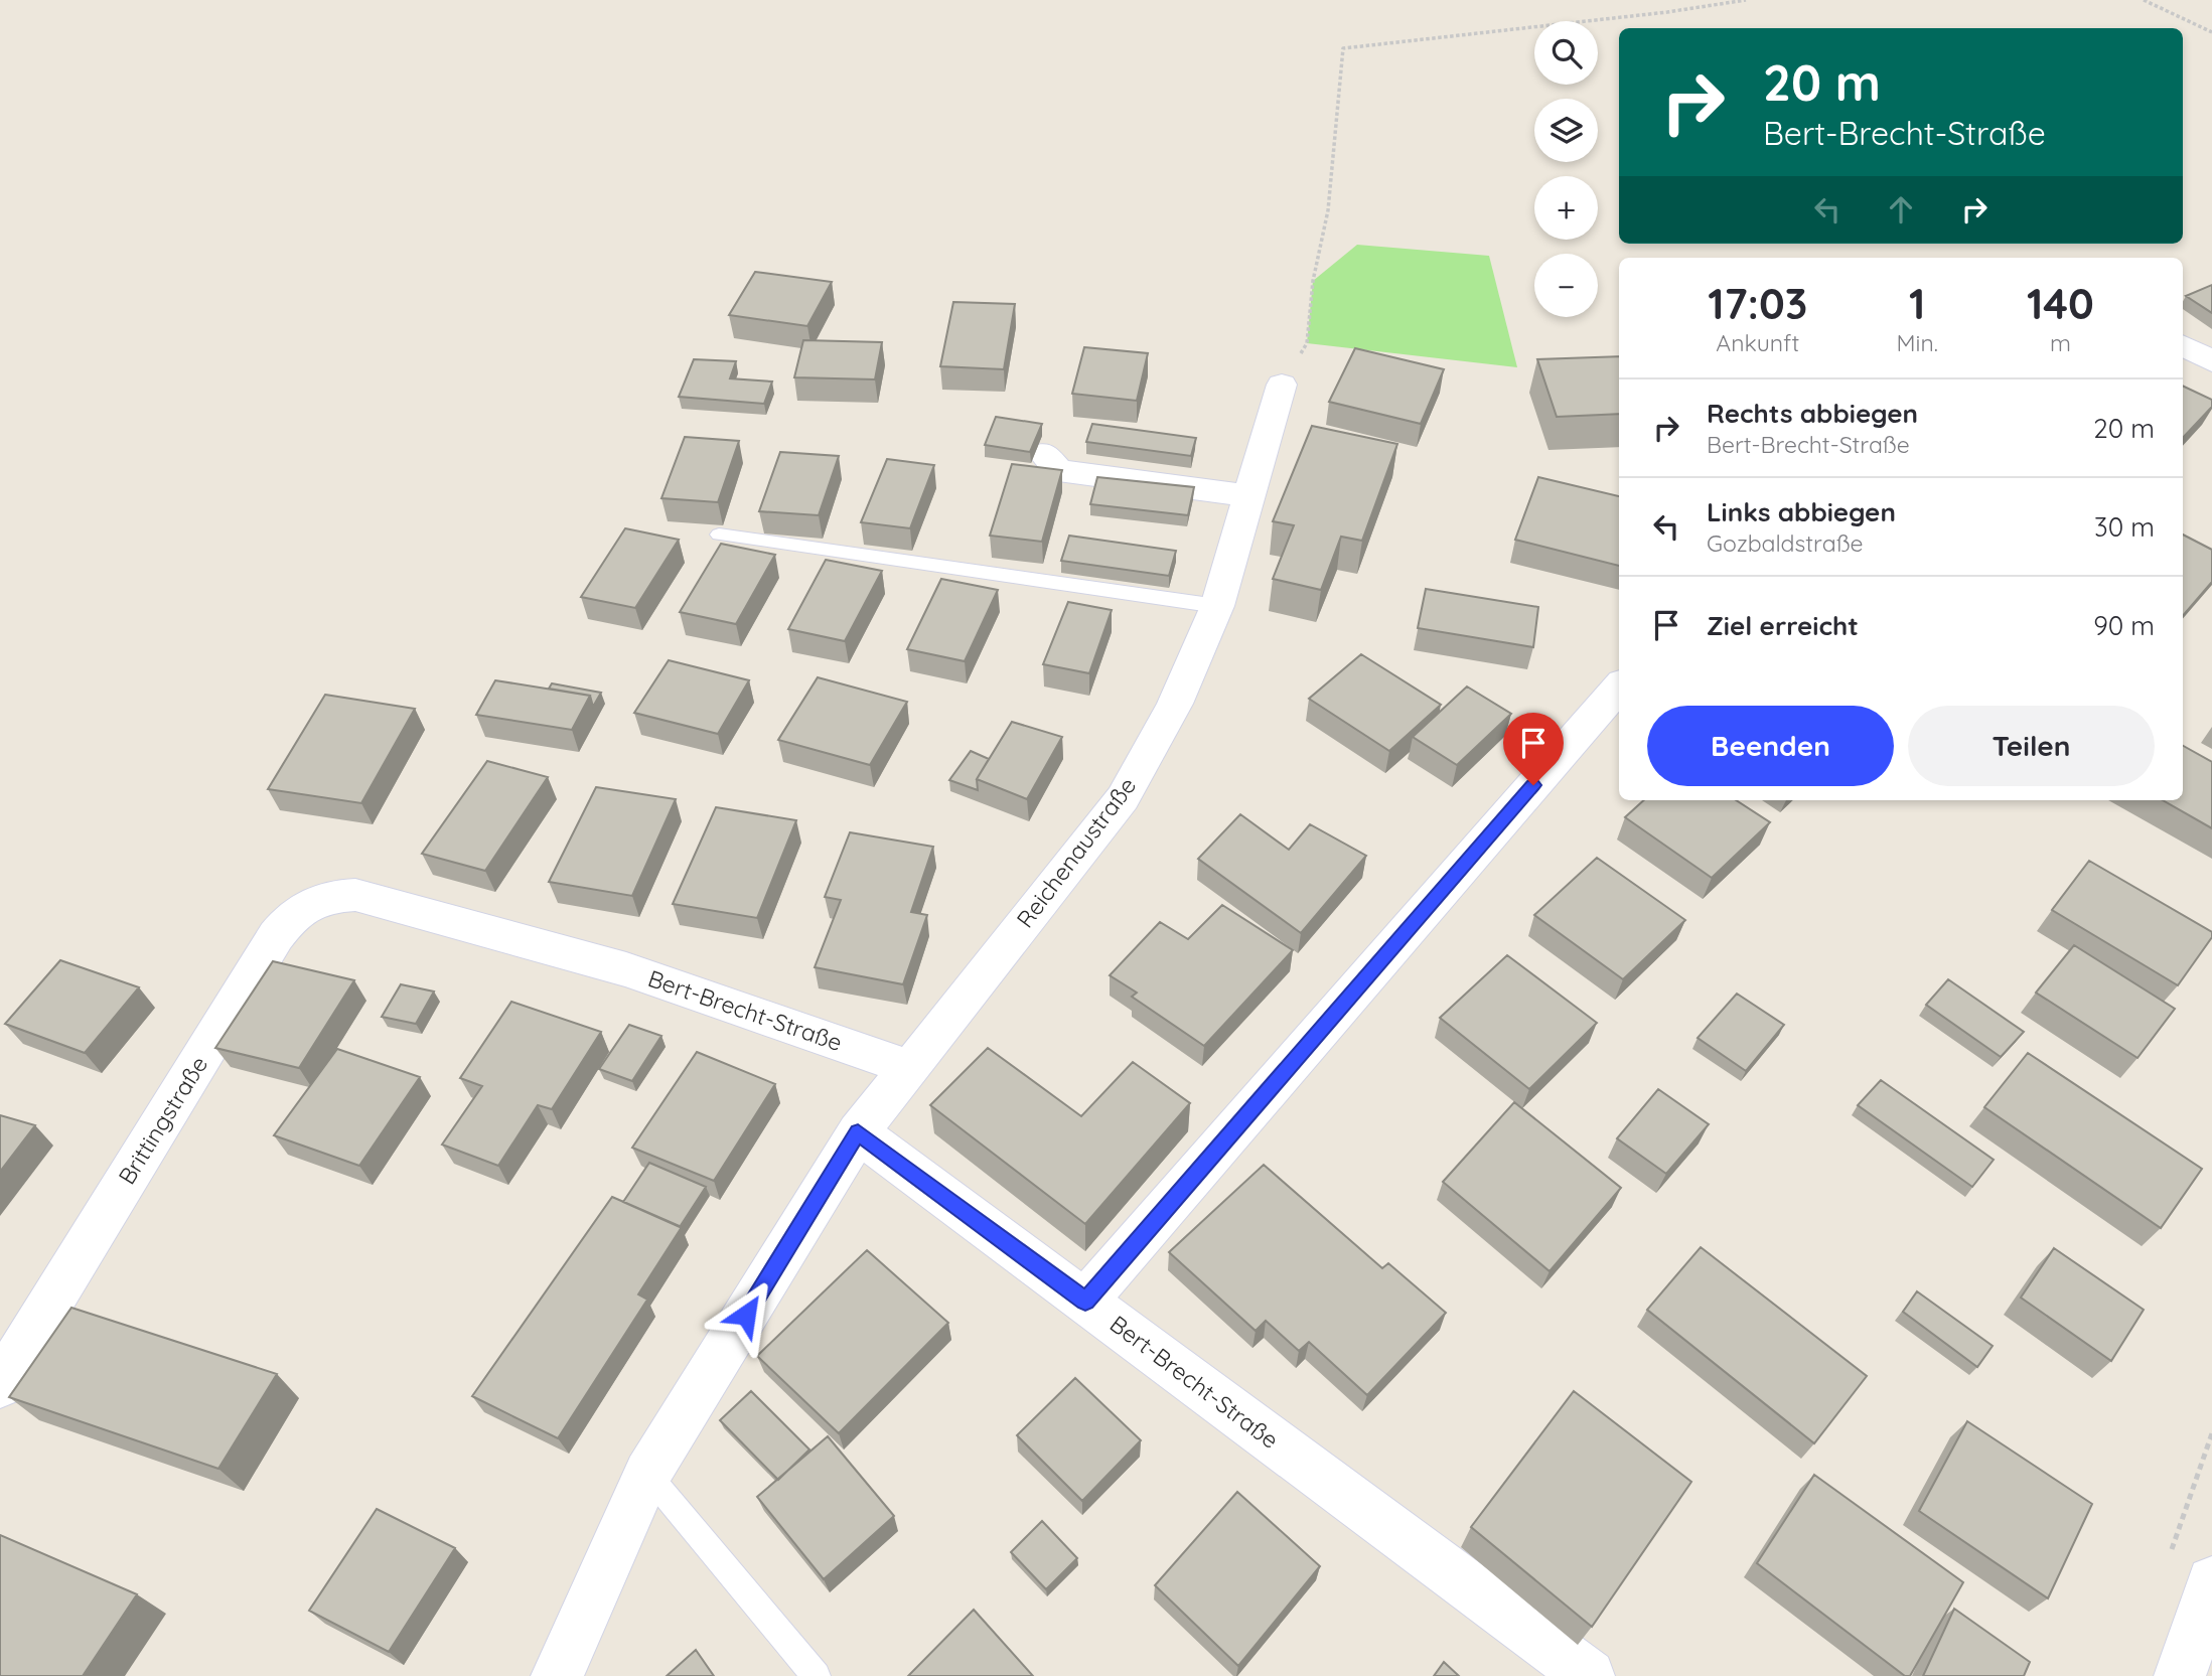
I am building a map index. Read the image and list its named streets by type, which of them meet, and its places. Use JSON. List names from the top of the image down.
{
  "streets": {
    "street": ["Reichenaustraße", "Bert-Brecht-Straße", "Brittingstraße"]
  },
  "crossings": [
    ["Reichenaustraße", "Bert-Brecht-Straße"],
    ["Bert-Brecht-Straße", "Brittingstraße"]
  ],
  "page": {
    "map_buttons": ["+", "−"],
    "turn": ["20 m", "Bert-Brecht-Straße"],
    "eta": [
      "17:03",
      "Ankunft",
      "1",
      "Min.",
      "140",
      "m"
    ],
    "list": [
      {
        "name": "Rechts abbiegen",
        "note": "Bert-Brecht-Straße",
        "value": "20 m"
      },
      {
        "name": "Links abbiegen",
        "note": "Gozbaldstraße",
        "value": "30 m"
      },
      {
        "name": "Ziel erreicht",
        "value": "90 m"
      }
    ],
    "buttons": ["Beenden", "Teilen"]
  }
}
